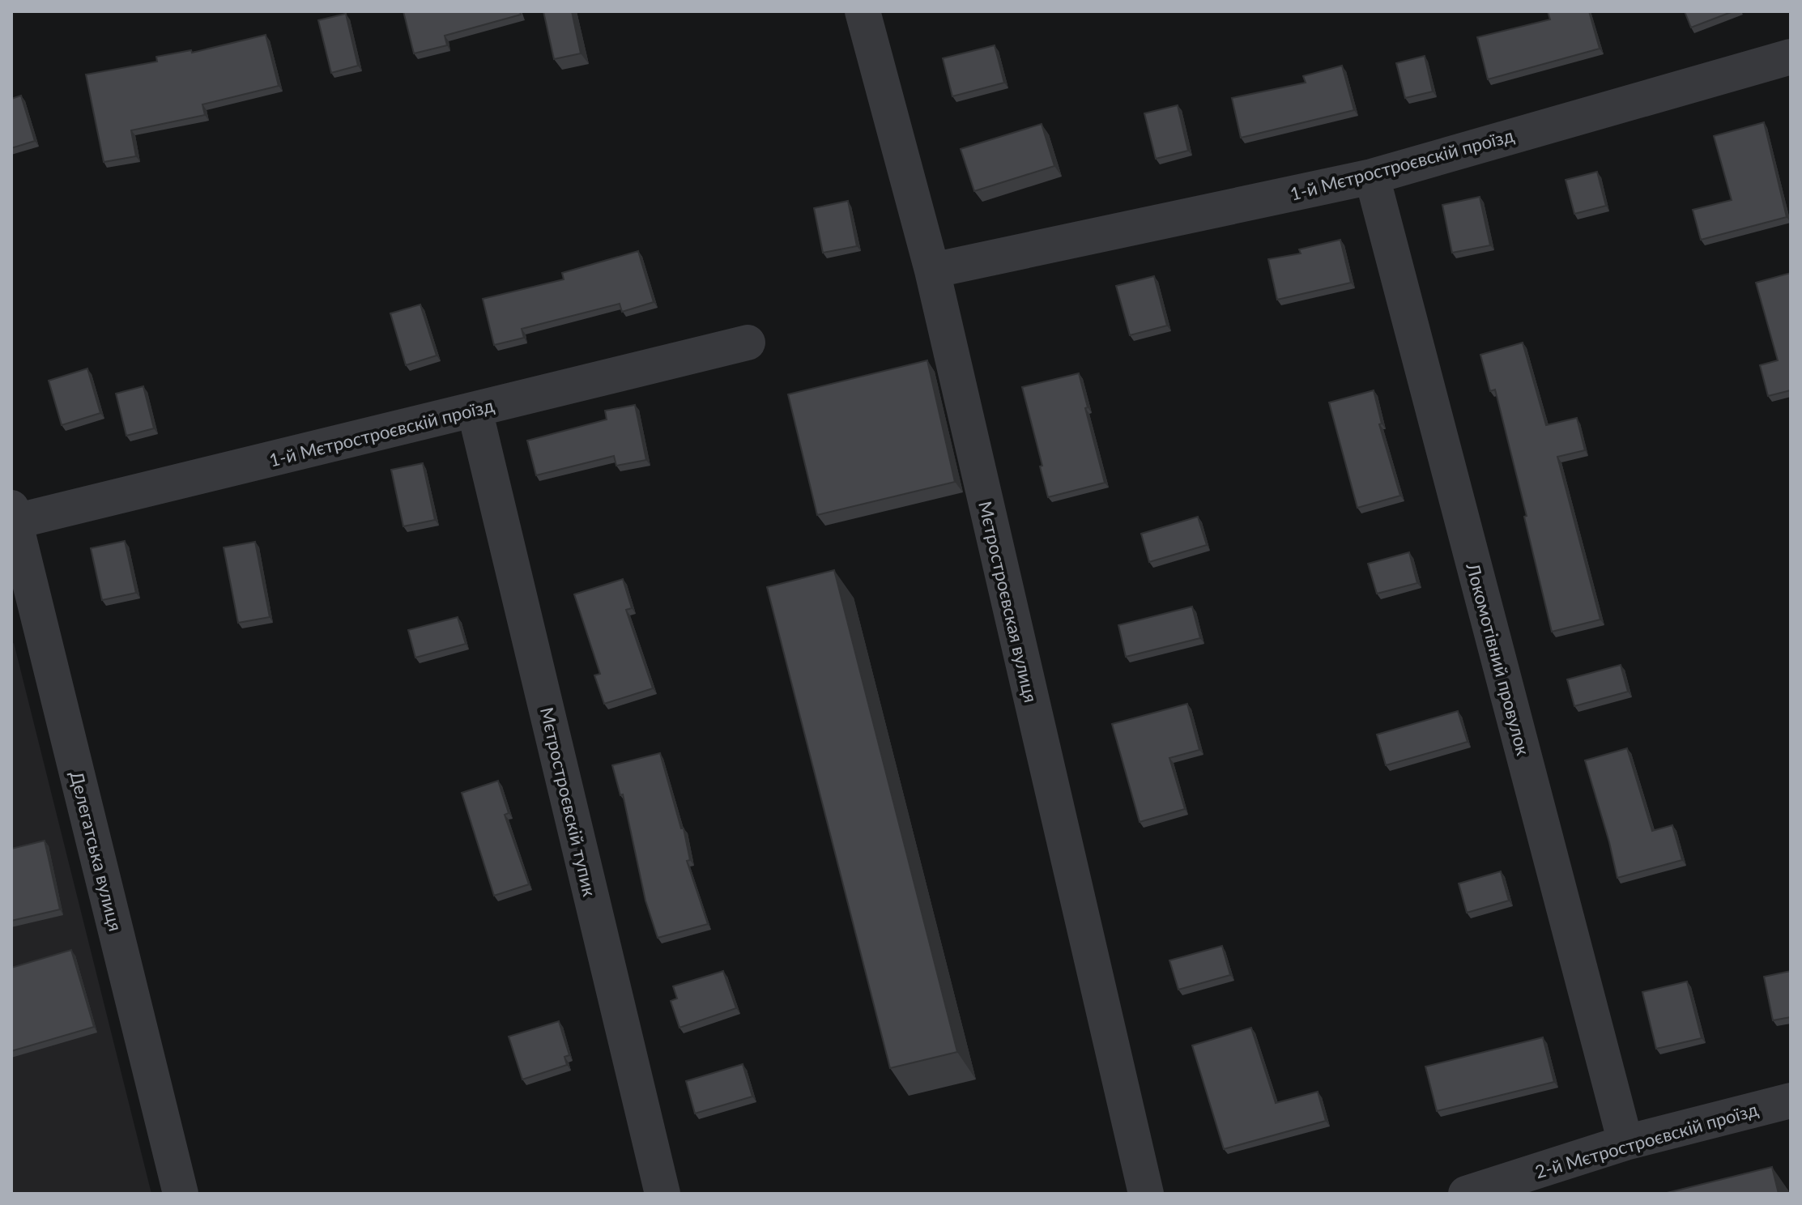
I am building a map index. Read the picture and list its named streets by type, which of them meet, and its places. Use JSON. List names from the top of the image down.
{
  "streets": {
    "street": [
      "1-й Мєтростроєвскій проїзд",
      "Мєтростроєвская вулиця",
      "Локомотівний провулок",
      "Мєтростроєвскій тупик",
      "Делегатська вулиця",
      "2-й Мєтростроєвскій проїзд"
    ]
  },
  "crossings": [
    ["1-й Мєтростроєвскій проїзд", "Мєтростроєвская вулиця"],
    ["1-й Мєтростроєвскій проїзд", "Локомотівний провулок"],
    ["1-й Мєтростроєвскій проїзд", "Мєтростроєвскій тупик"],
    ["1-й Мєтростроєвскій проїзд", "Делегатська вулиця"],
    ["Локомотівний провулок", "2-й Мєтростроєвскій проїзд"]
  ]
}
